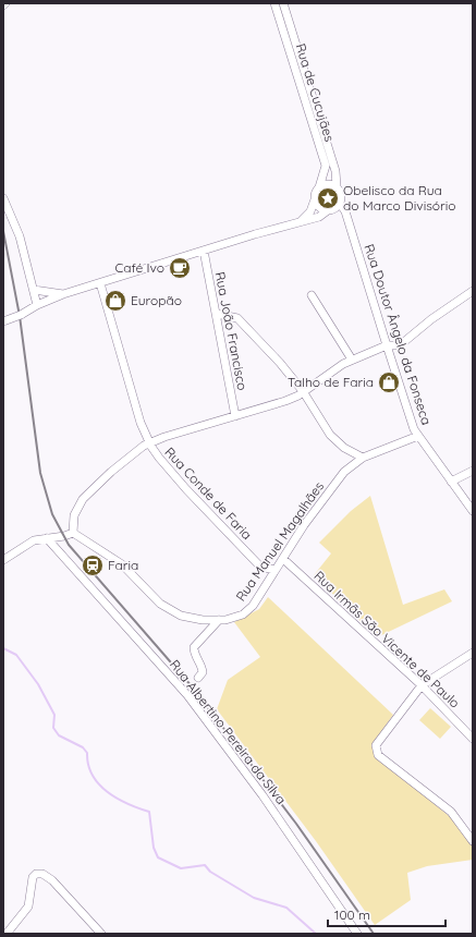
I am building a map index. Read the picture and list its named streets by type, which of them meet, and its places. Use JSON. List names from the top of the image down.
{
  "streets": {
    "street": [
      "Rua de Cucujães",
      "Rua João Francisco",
      "Rua Doutor Ângelo da Fonseca",
      "Rua Conde de Faria",
      "Rua Manuel Magalhães",
      "Rua Irmãs São Vicente de Paulo",
      "Rua Albertino Pereira da Silva"
    ]
  },
  "crossings": [
    ["Rua de Cucujães", "Rua Doutor Ângelo da Fonseca"],
    ["Rua Doutor Ângelo da Fonseca", "Rua Manuel Magalhães"],
    ["Rua Conde de Faria", "Rua Manuel Magalhães"],
    ["Rua Manuel Magalhães", "Rua Irmãs São Vicente de Paulo"]
  ],
  "places": {
    "place": ["Obelisco da Rua do Marco Divisório"],
    "cafe": ["Café Ivo"],
    "shop": ["Europão", "Talho de Faria"],
    "station": ["Faria"]
  },
  "scale_bar": "100 m"
}
